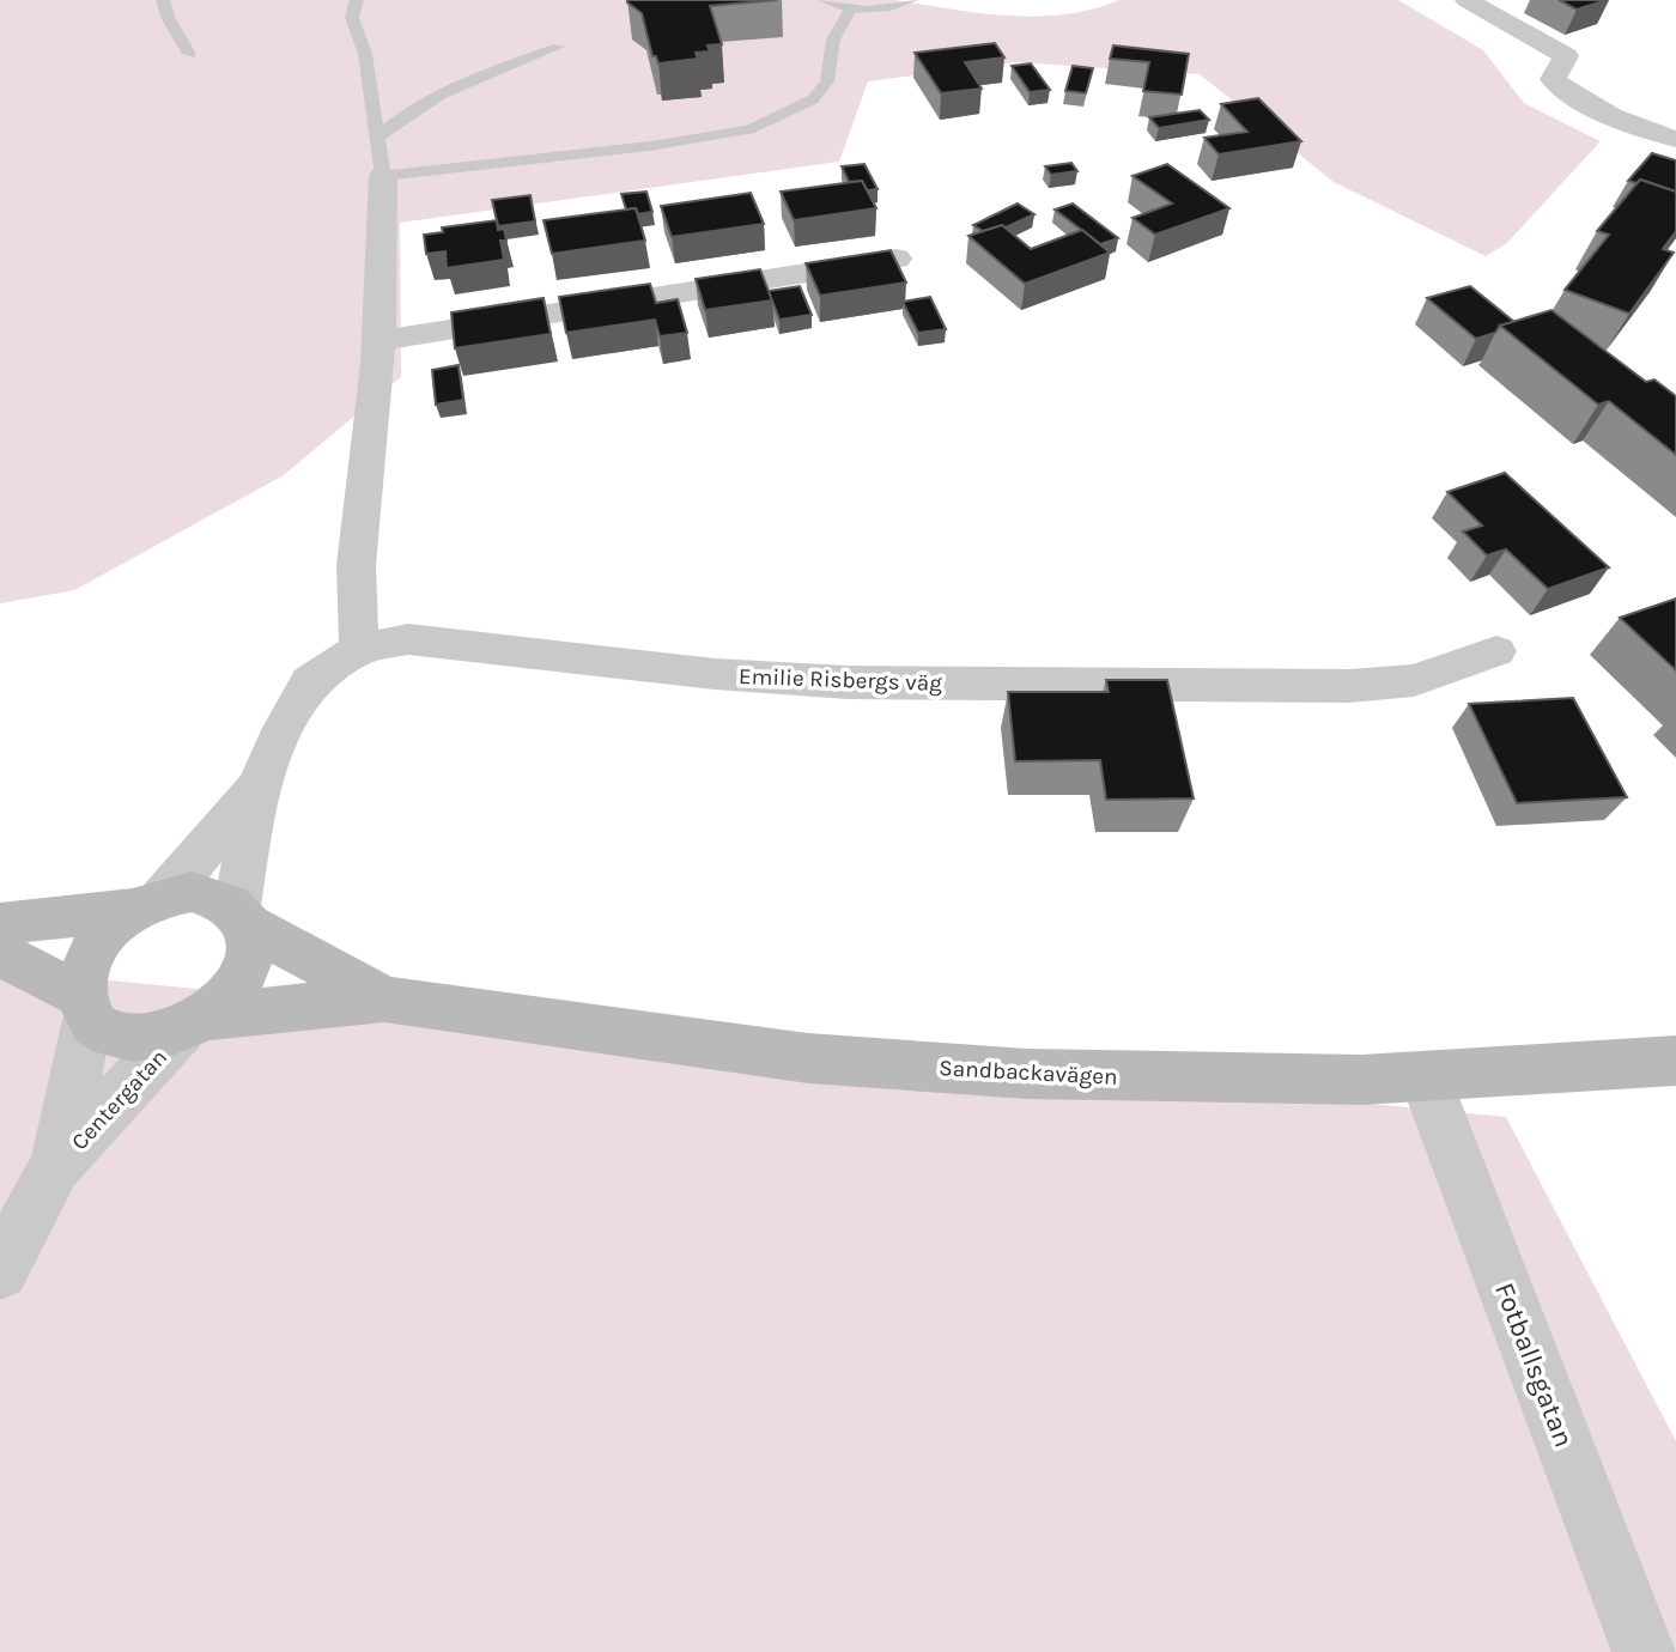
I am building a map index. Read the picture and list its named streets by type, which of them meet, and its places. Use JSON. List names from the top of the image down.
{
  "streets": {
    "street": [
      "Emilie Risbergs väg",
      "Sandbackavägen",
      "Centergatan",
      "Fotballsgatan"
    ]
  },
  "crossings": [
    ["Emilie Risbergs väg", "Sandbackavägen"],
    ["Emilie Risbergs väg", "Centergatan"],
    ["Sandbackavägen", "Centergatan"],
    ["Sandbackavägen", "Fotballsgatan"]
  ]
}
